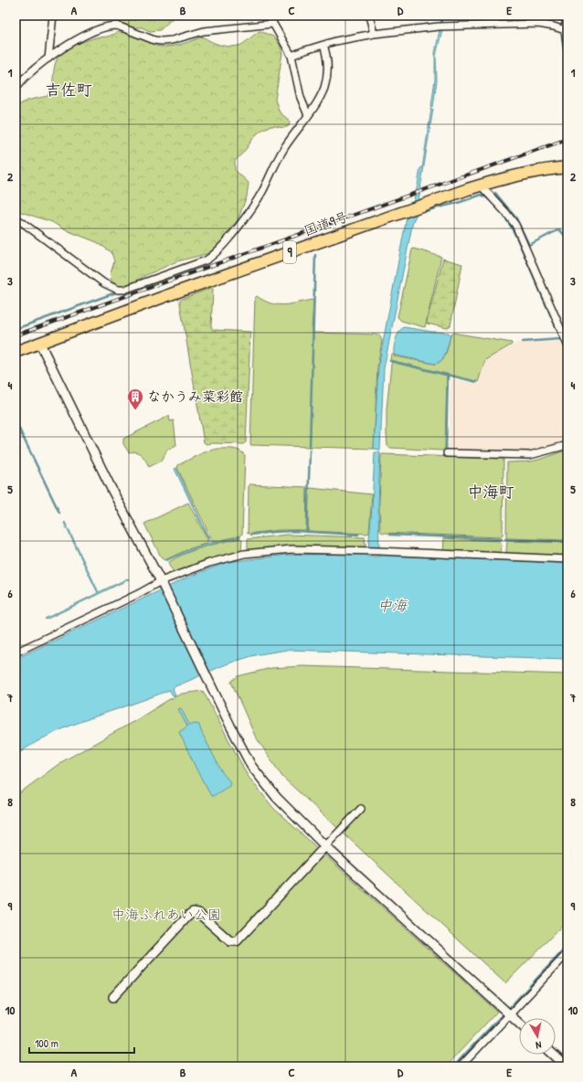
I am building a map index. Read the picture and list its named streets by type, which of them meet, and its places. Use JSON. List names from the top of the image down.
{
  "streets": {
    "highway": ["国道9号", "9"]
  },
  "districts": ["吉佐町", "中海町"],
  "water": ["中海"],
  "parks": ["中海ふれあい公園"],
  "places": {
    "building": ["なかうみ菜彩館"]
  },
  "scale_bar": "100 m",
  "north": "bottom",
  "grid": {
    "columns": [
      "A",
      "B",
      "C",
      "D",
      "E"
    ],
    "rows": [
      "1",
      "2",
      "3",
      "4",
      "5",
      "6",
      "7",
      "8",
      "9",
      "10"
    ]
  }
}
